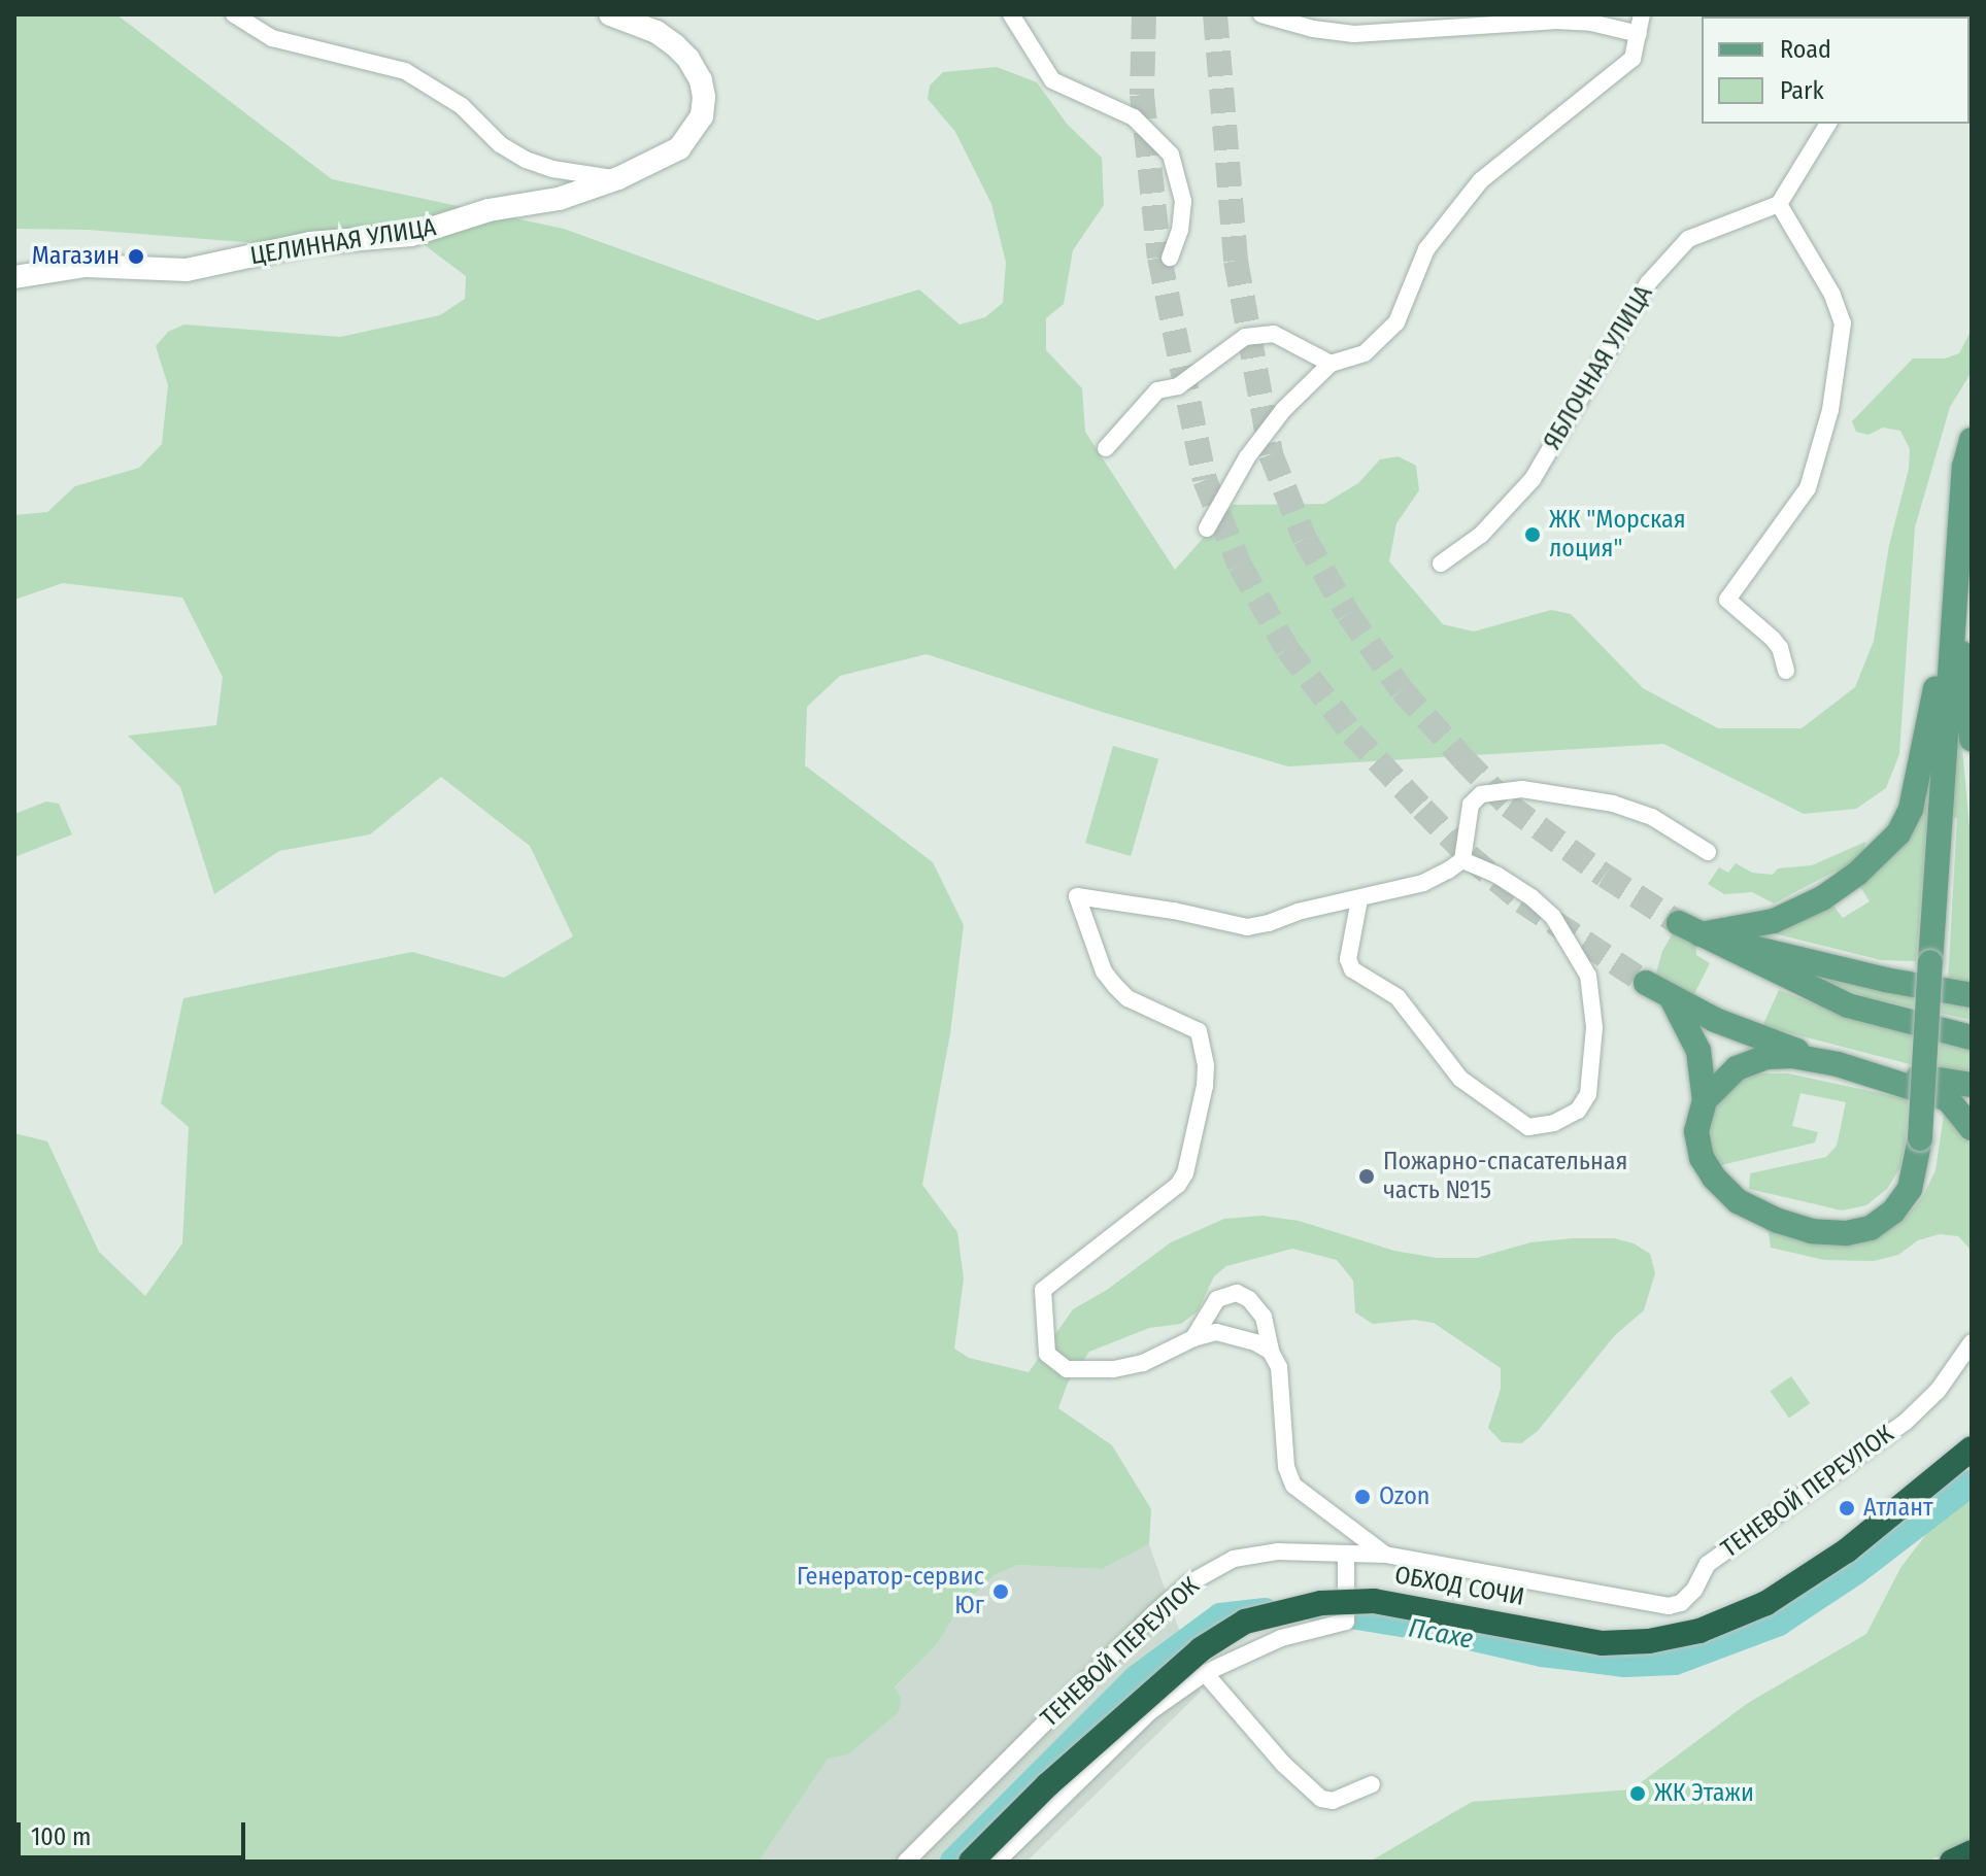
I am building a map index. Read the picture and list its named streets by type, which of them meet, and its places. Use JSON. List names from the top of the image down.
{
  "streets": {
    "highway": ["ОБХОД СОЧИ"],
    "street": ["ЦЕЛИННАЯ УЛИЦА", "ЯБЛОЧНАЯ УЛИЦА", "ТЕНЕВОЙ ПЕРЕУЛОК"]
  },
  "water": ["Псахе"],
  "places": [
    "Магазин",
    "ЖК \"Морская лоция\"",
    "Пожарно-спасательная часть №15",
    "Ozon",
    "Атлант",
    "Генератор-сервис Юг",
    "ЖК Этажи"
  ],
  "legend": ["Road", "Park"],
  "scale_bar": "100 m"
}
